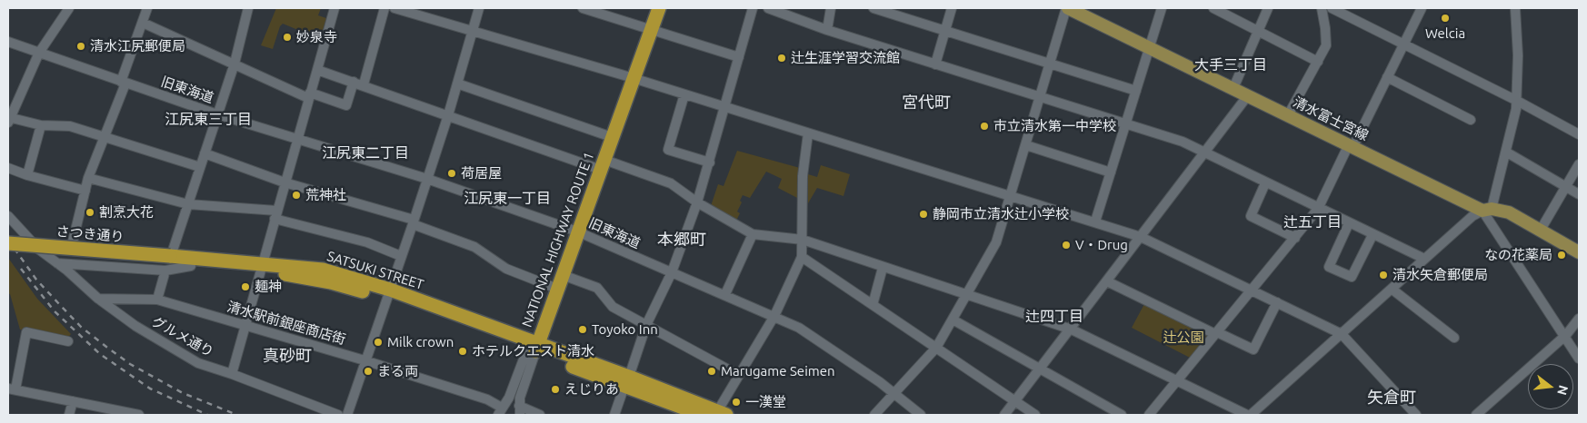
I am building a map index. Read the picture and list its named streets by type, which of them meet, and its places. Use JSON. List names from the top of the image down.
{
  "streets": {
    "highway": ["さつき通り", "NATIONAL HIGHWAY ROUTE 1", "SATSUKI STREET"],
    "main road": ["清水富士宮線"],
    "street": ["旧東海道", "清水駅前銀座商店街", "グルメ通り"]
  },
  "crossings": [
    ["旧東海道", "NATIONAL HIGHWAY ROUTE 1"],
    ["さつき通り", "SATSUKI STREET"],
    ["NATIONAL HIGHWAY ROUTE 1", "SATSUKI STREET"],
    ["清水駅前銀座商店街", "グルメ通り"]
  ],
  "districts": [
    "大手三丁目",
    "宮代町",
    "江尻東三丁目",
    "江尻東二丁目",
    "江尻東一丁目",
    "辻五丁目",
    "本郷町",
    "辻四丁目",
    "真砂町",
    "矢倉町"
  ],
  "parks": ["辻公園"],
  "places": [
    "Welcia",
    "妙泉寺",
    "清水江尻郵便局",
    "辻生涯学習交流館",
    "市立清水第一中学校",
    "荷居屋",
    "荒神社",
    "割烹大花",
    "静岡市立清水辻小学校",
    "V・Drug",
    "なの花薬局",
    "清水矢倉郵便局",
    "麺神",
    "Toyoko Inn",
    "Milk crown",
    "ホテルクエスト清水",
    "まる両",
    "Marugame Seimen",
    "えじりあ",
    "一漢堂"
  ],
  "north": "right"
}
